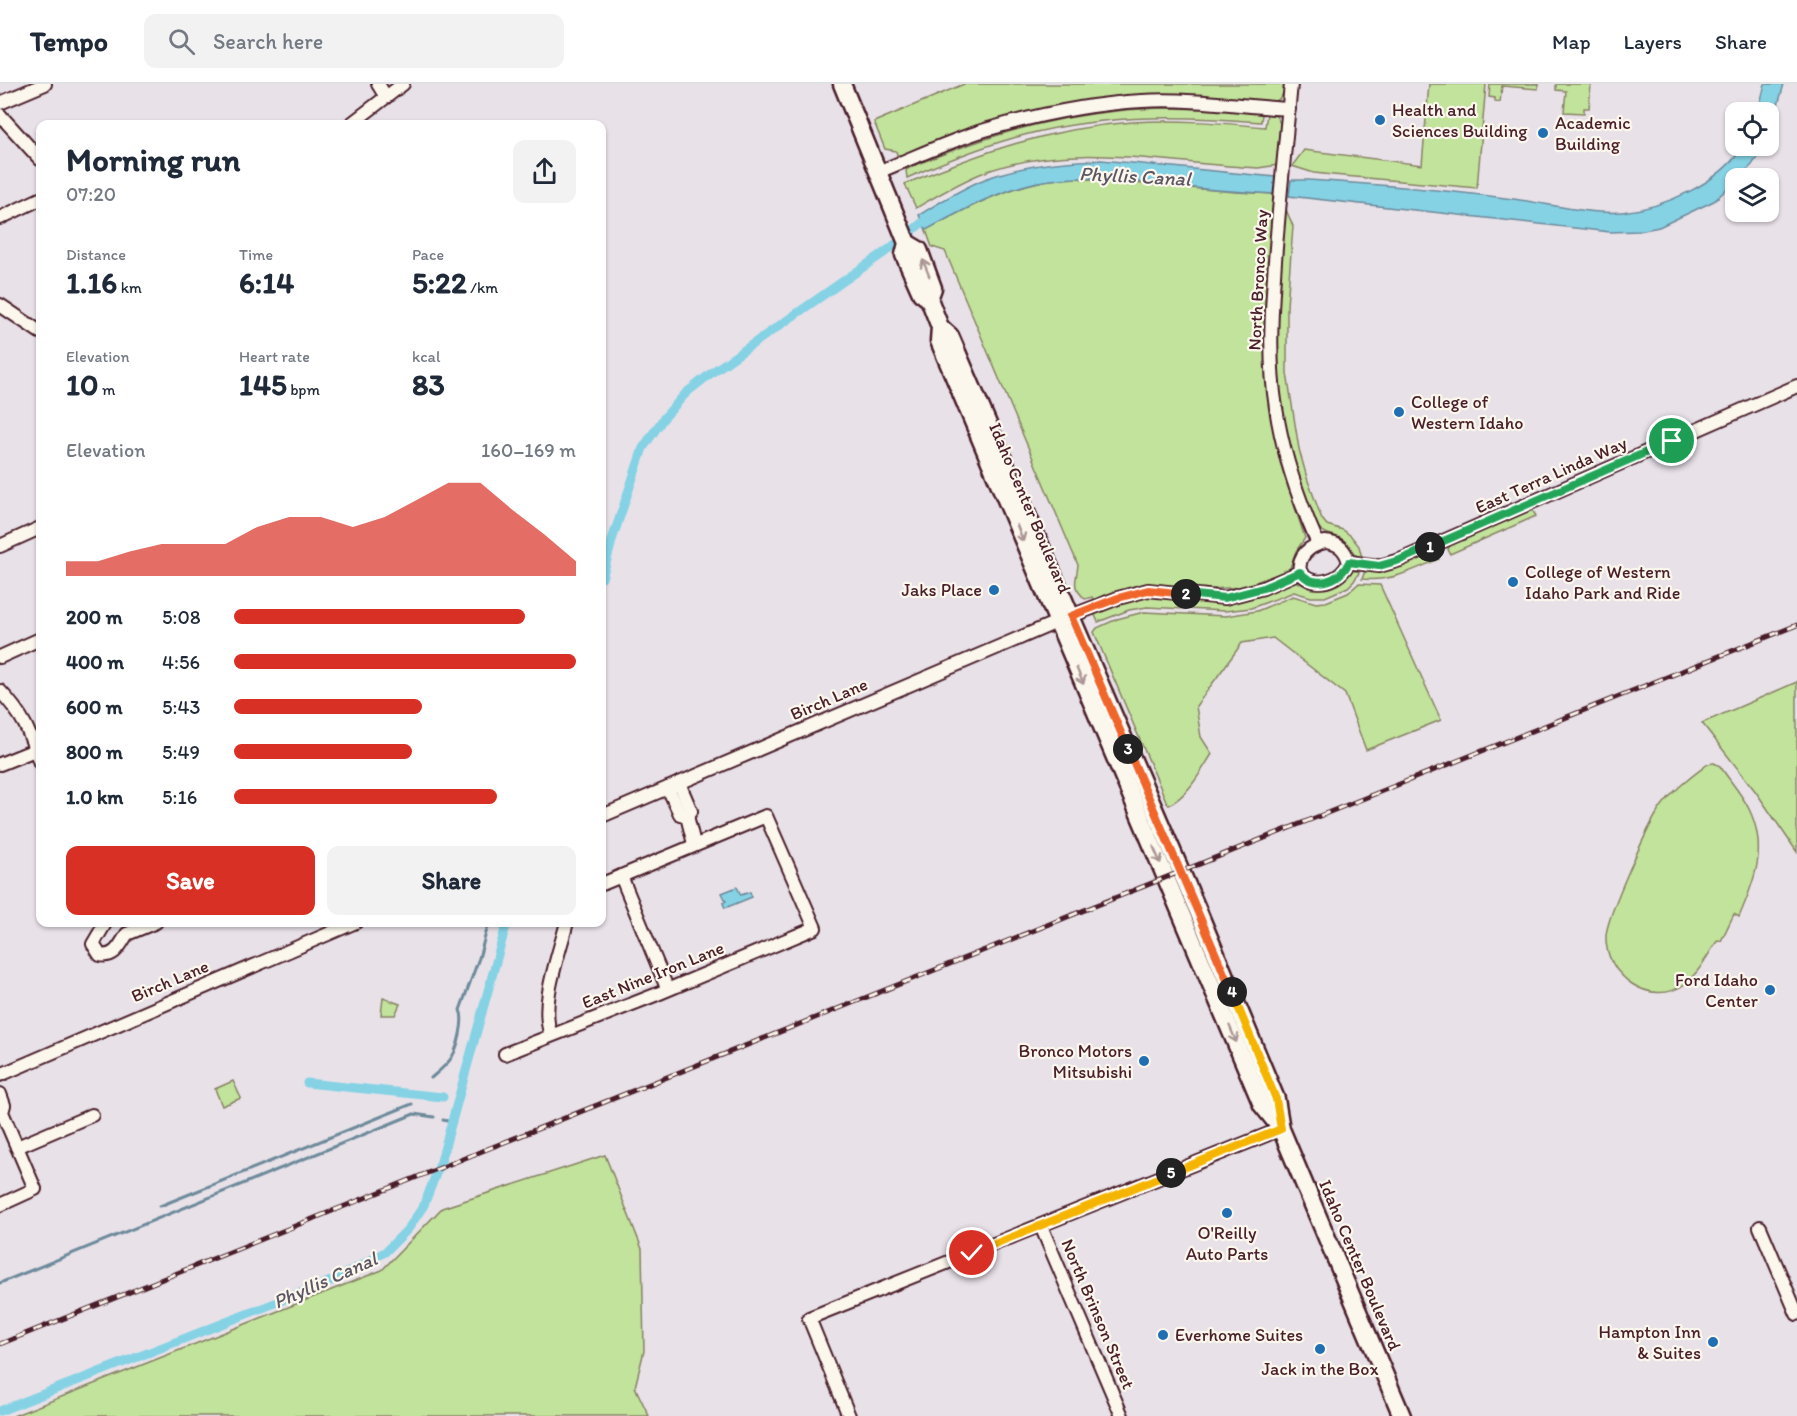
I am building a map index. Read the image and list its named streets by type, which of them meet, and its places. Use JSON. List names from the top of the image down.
{
  "streets": {
    "main road": ["Idaho Center Boulevard"],
    "street": [
      "North Bronco Way",
      "East Terra Linda Way",
      "Birch Lane",
      "East Nine Iron Lane",
      "North Brinson Street"
    ]
  },
  "crossings": [
    ["North Bronco Way", "East Terra Linda Way"],
    ["Idaho Center Boulevard", "Birch Lane"]
  ],
  "water": ["Phyllis Canal"],
  "places": [
    "Health and Sciences Building",
    "Academic Building",
    "College of Western Idaho",
    "College of Western Idaho Park and Ride",
    "Jaks Place",
    "Ford Idaho Center",
    "Bronco Motors Mitsubishi",
    "O'Reilly Auto Parts",
    "Everhome Suites",
    "Hampton Inn & Suites",
    "Jack in the Box"
  ],
  "page": {
    "header": "Tempo",
    "search": "Search here",
    "nav": ["Map", "Layers", "Share"],
    "heading": ["Morning run", "07:20"],
    "stats": [
      ["Distance", "1.16 km"],
      ["Time", "6:14"],
      ["Pace", "5:22 /km"],
      ["Elevation", "10 m"],
      ["Heart rate", "145 bpm"],
      ["kcal", "83"]
    ],
    "chart": ["Elevation", "160–169 m"],
    "pins": [
      "1",
      "2",
      "3",
      "4",
      "5"
    ],
    "list": [
      {
        "name": "200 m",
        "note": "5:08"
      },
      {
        "name": "400 m",
        "note": "4:56"
      },
      {
        "name": "600 m",
        "note": "5:43"
      },
      {
        "name": "800 m",
        "note": "5:49"
      },
      {
        "name": "1.0 km",
        "note": "5:16"
      }
    ],
    "buttons": ["Save", "Share"]
  }
}
